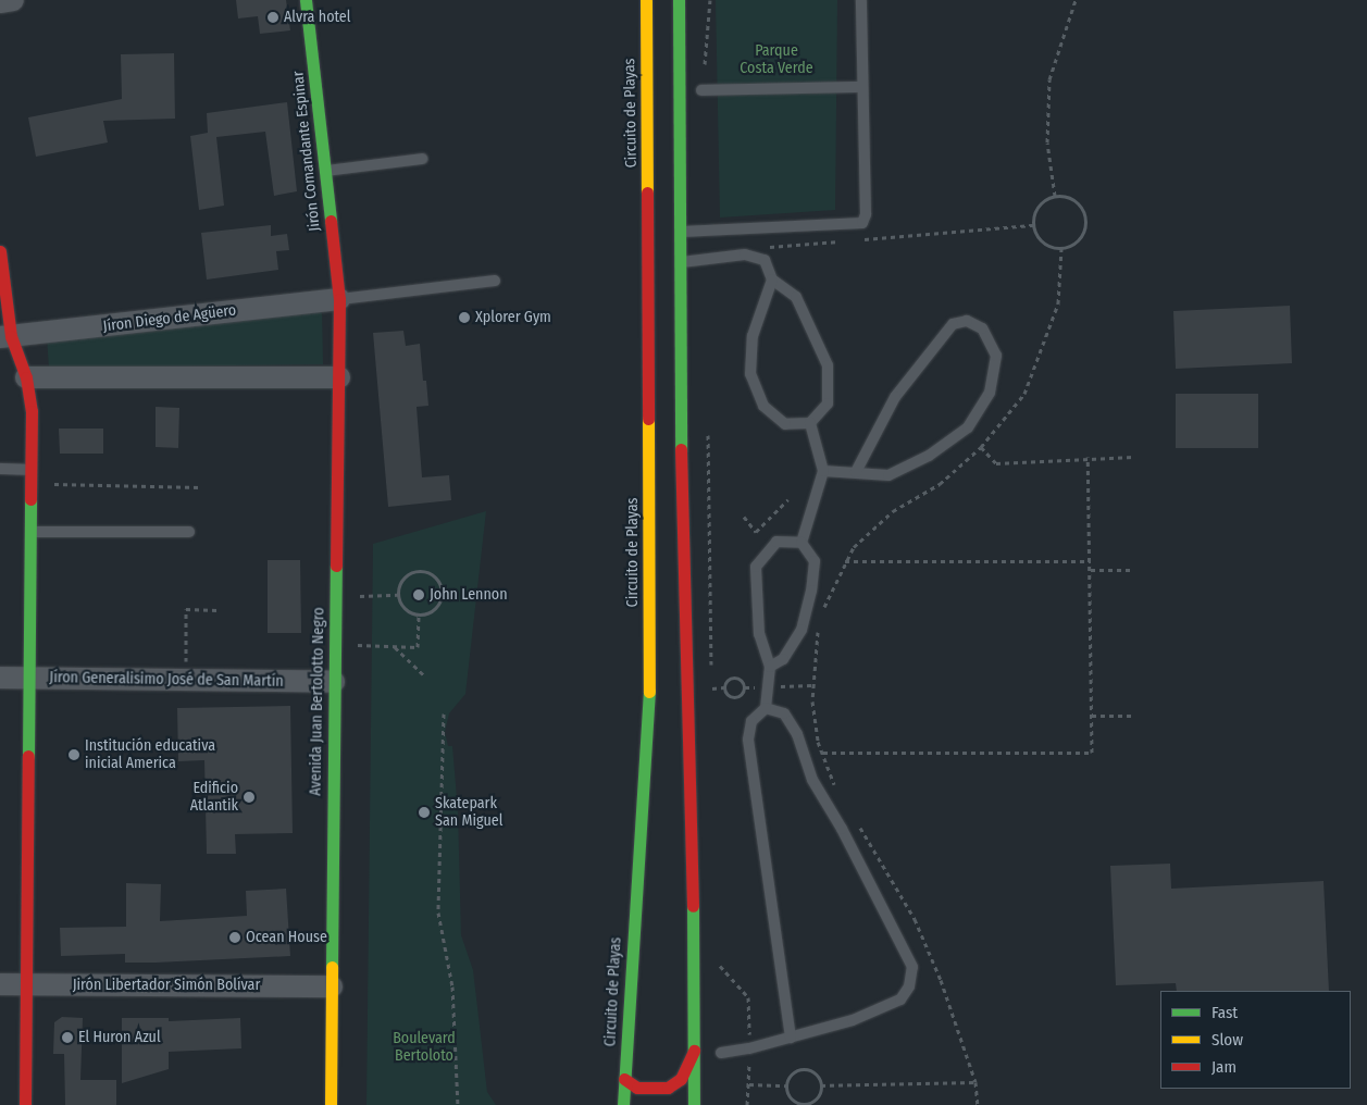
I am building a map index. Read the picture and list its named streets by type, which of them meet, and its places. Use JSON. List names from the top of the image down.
{
  "streets": {
    "main road": ["Circuito de Playas", "Jirón Comandante Espinar", "Avenida Juan Bertolotto Negro"],
    "street": ["Jíron Diego de Agüero", "Jíron Generalisimo José de San Martín", "Jirón Libertador Simón Bolívar"]
  },
  "crossings": [
    ["Jirón Comandante Espinar", "Jíron Diego de Agüero"],
    ["Jirón Comandante Espinar", "Avenida Juan Bertolotto Negro"],
    ["Jíron Diego de Agüero", "Avenida Juan Bertolotto Negro"],
    ["Jíron Generalisimo José de San Martín", "Avenida Juan Bertolotto Negro"],
    ["Avenida Juan Bertolotto Negro", "Jirón Libertador Simón Bolívar"]
  ],
  "parks": ["Parque Costa Verde", "Boulevard Bertoloto"],
  "places": [
    "Alvra hotel",
    "Xplorer Gym",
    "John Lennon",
    "Institución educativa inicial America",
    "Edificio Atlantik",
    "Skatepark San Miguel",
    "Ocean House",
    "El Huron Azul"
  ],
  "legend": ["Fast", "Slow", "Jam"]
}
